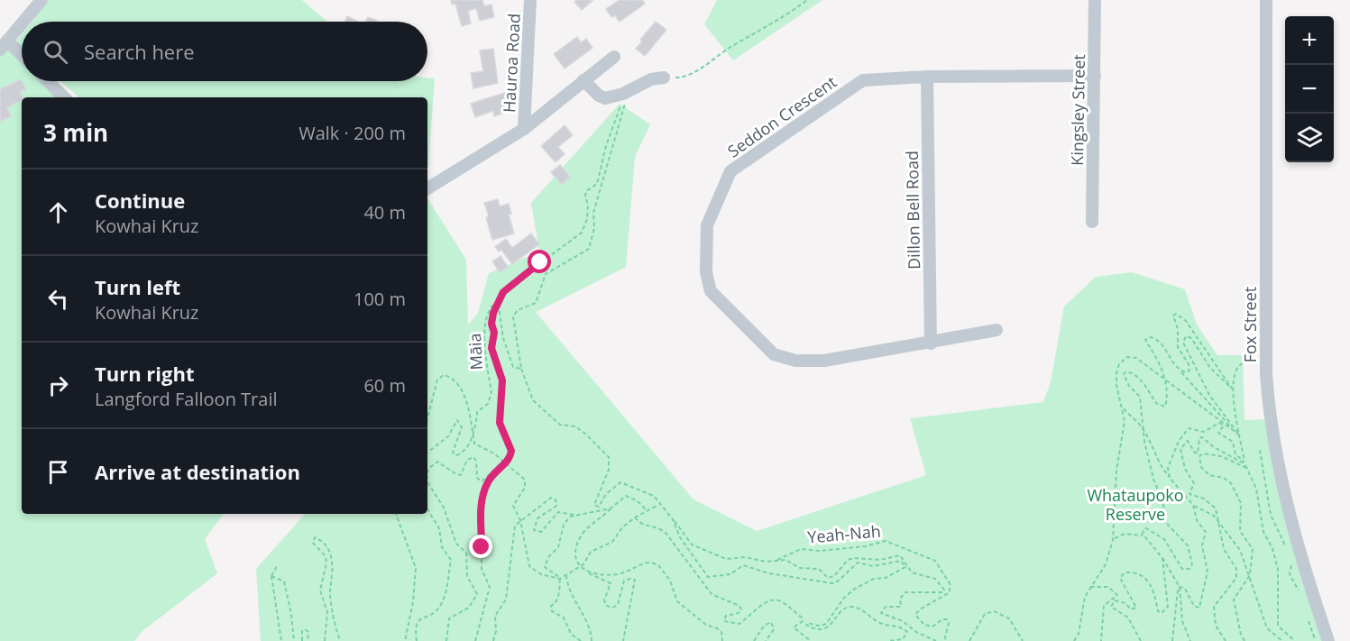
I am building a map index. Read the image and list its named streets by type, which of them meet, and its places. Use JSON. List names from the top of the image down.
{
  "streets": {
    "street": [
      "Hauroa Road",
      "Kingsley Street",
      "Seddon Crescent",
      "Dillon Bell Road",
      "Fox Street"
    ],
    "path": ["Māia", "Yeah-Nah"]
  },
  "crossings": [
    ["Kingsley Street", "Seddon Crescent"],
    ["Seddon Crescent", "Dillon Bell Road"]
  ],
  "parks": ["Whataupoko Reserve"],
  "page": {
    "map_buttons": ["+", "−"],
    "search": "Search here",
    "heading": ["3 min", "Walk · 200 m"],
    "list": [
      ["Continue", "Kowhai Kruz", "40 m"],
      ["Turn left", "Kowhai Kruz", "100 m"],
      ["Turn right", "Langford Falloon Trail", "60 m"],
      "Arrive at destination"
    ]
  }
}
